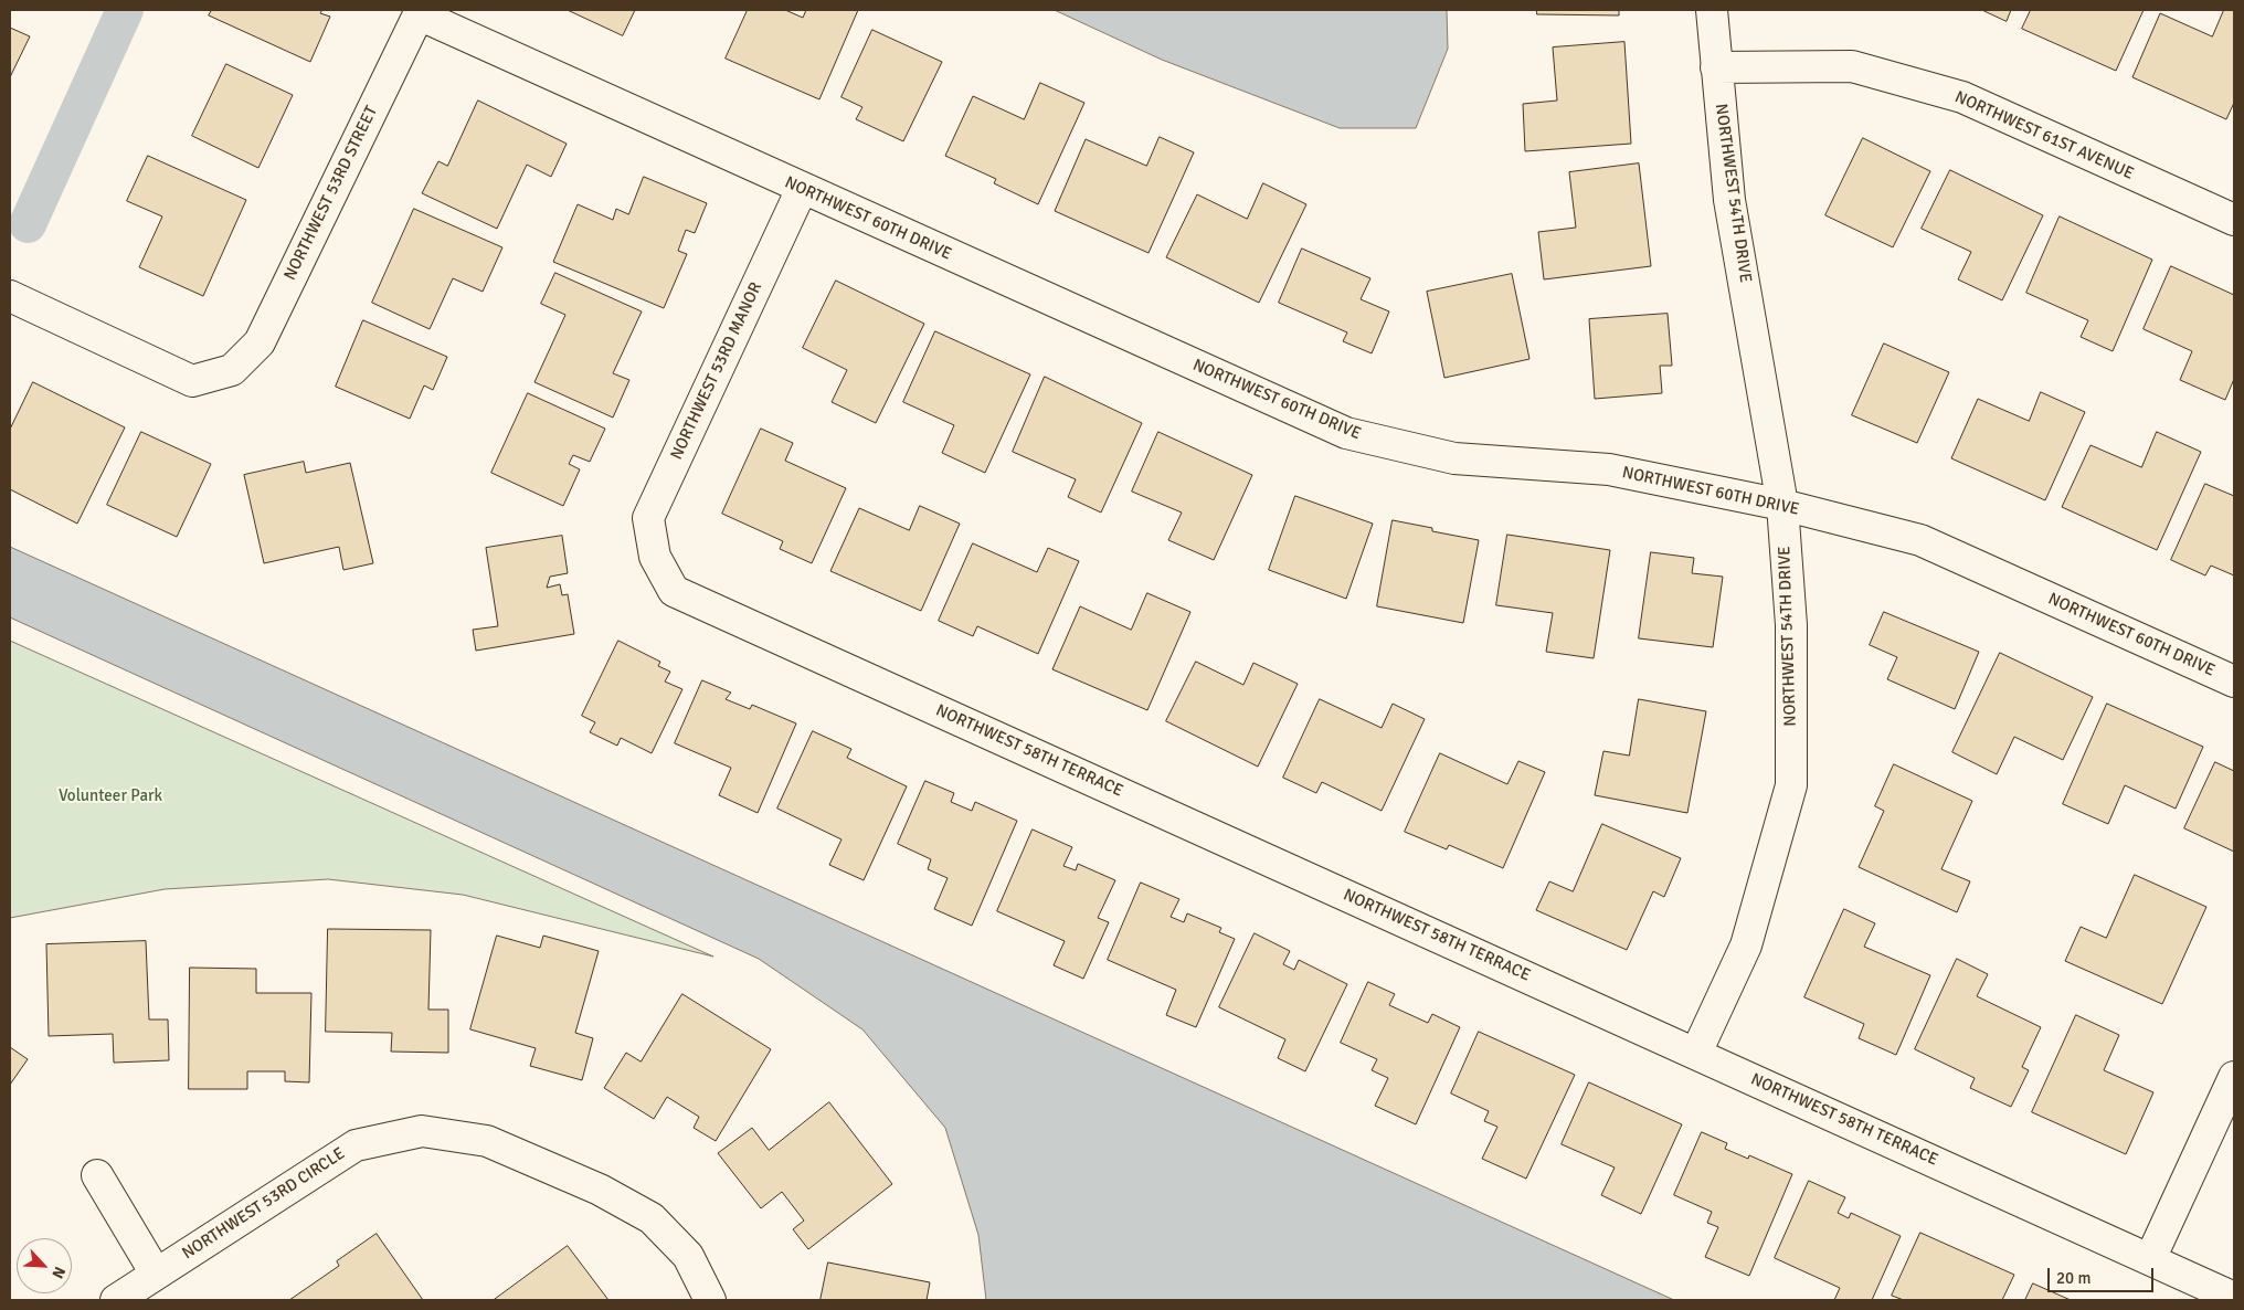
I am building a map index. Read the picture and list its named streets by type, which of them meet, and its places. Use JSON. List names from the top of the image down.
{
  "streets": {
    "street": [
      "NORTHWEST 61ST AVENUE",
      "NORTHWEST 53RD STREET",
      "NORTHWEST 54TH DRIVE",
      "NORTHWEST 60TH DRIVE",
      "NORTHWEST 53RD MANOR",
      "NORTHWEST 58TH TERRACE",
      "NORTHWEST 53RD CIRCLE"
    ]
  },
  "crossings": [
    ["NORTHWEST 61ST AVENUE", "NORTHWEST 54TH DRIVE"],
    ["NORTHWEST 53RD STREET", "NORTHWEST 60TH DRIVE"],
    ["NORTHWEST 54TH DRIVE", "NORTHWEST 60TH DRIVE"],
    ["NORTHWEST 54TH DRIVE", "NORTHWEST 58TH TERRACE"],
    ["NORTHWEST 60TH DRIVE", "NORTHWEST 53RD MANOR"],
    ["NORTHWEST 53RD MANOR", "NORTHWEST 58TH TERRACE"]
  ],
  "parks": ["Volunteer Park"],
  "scale_bar": "20 m",
  "north": "bottom right"
}
